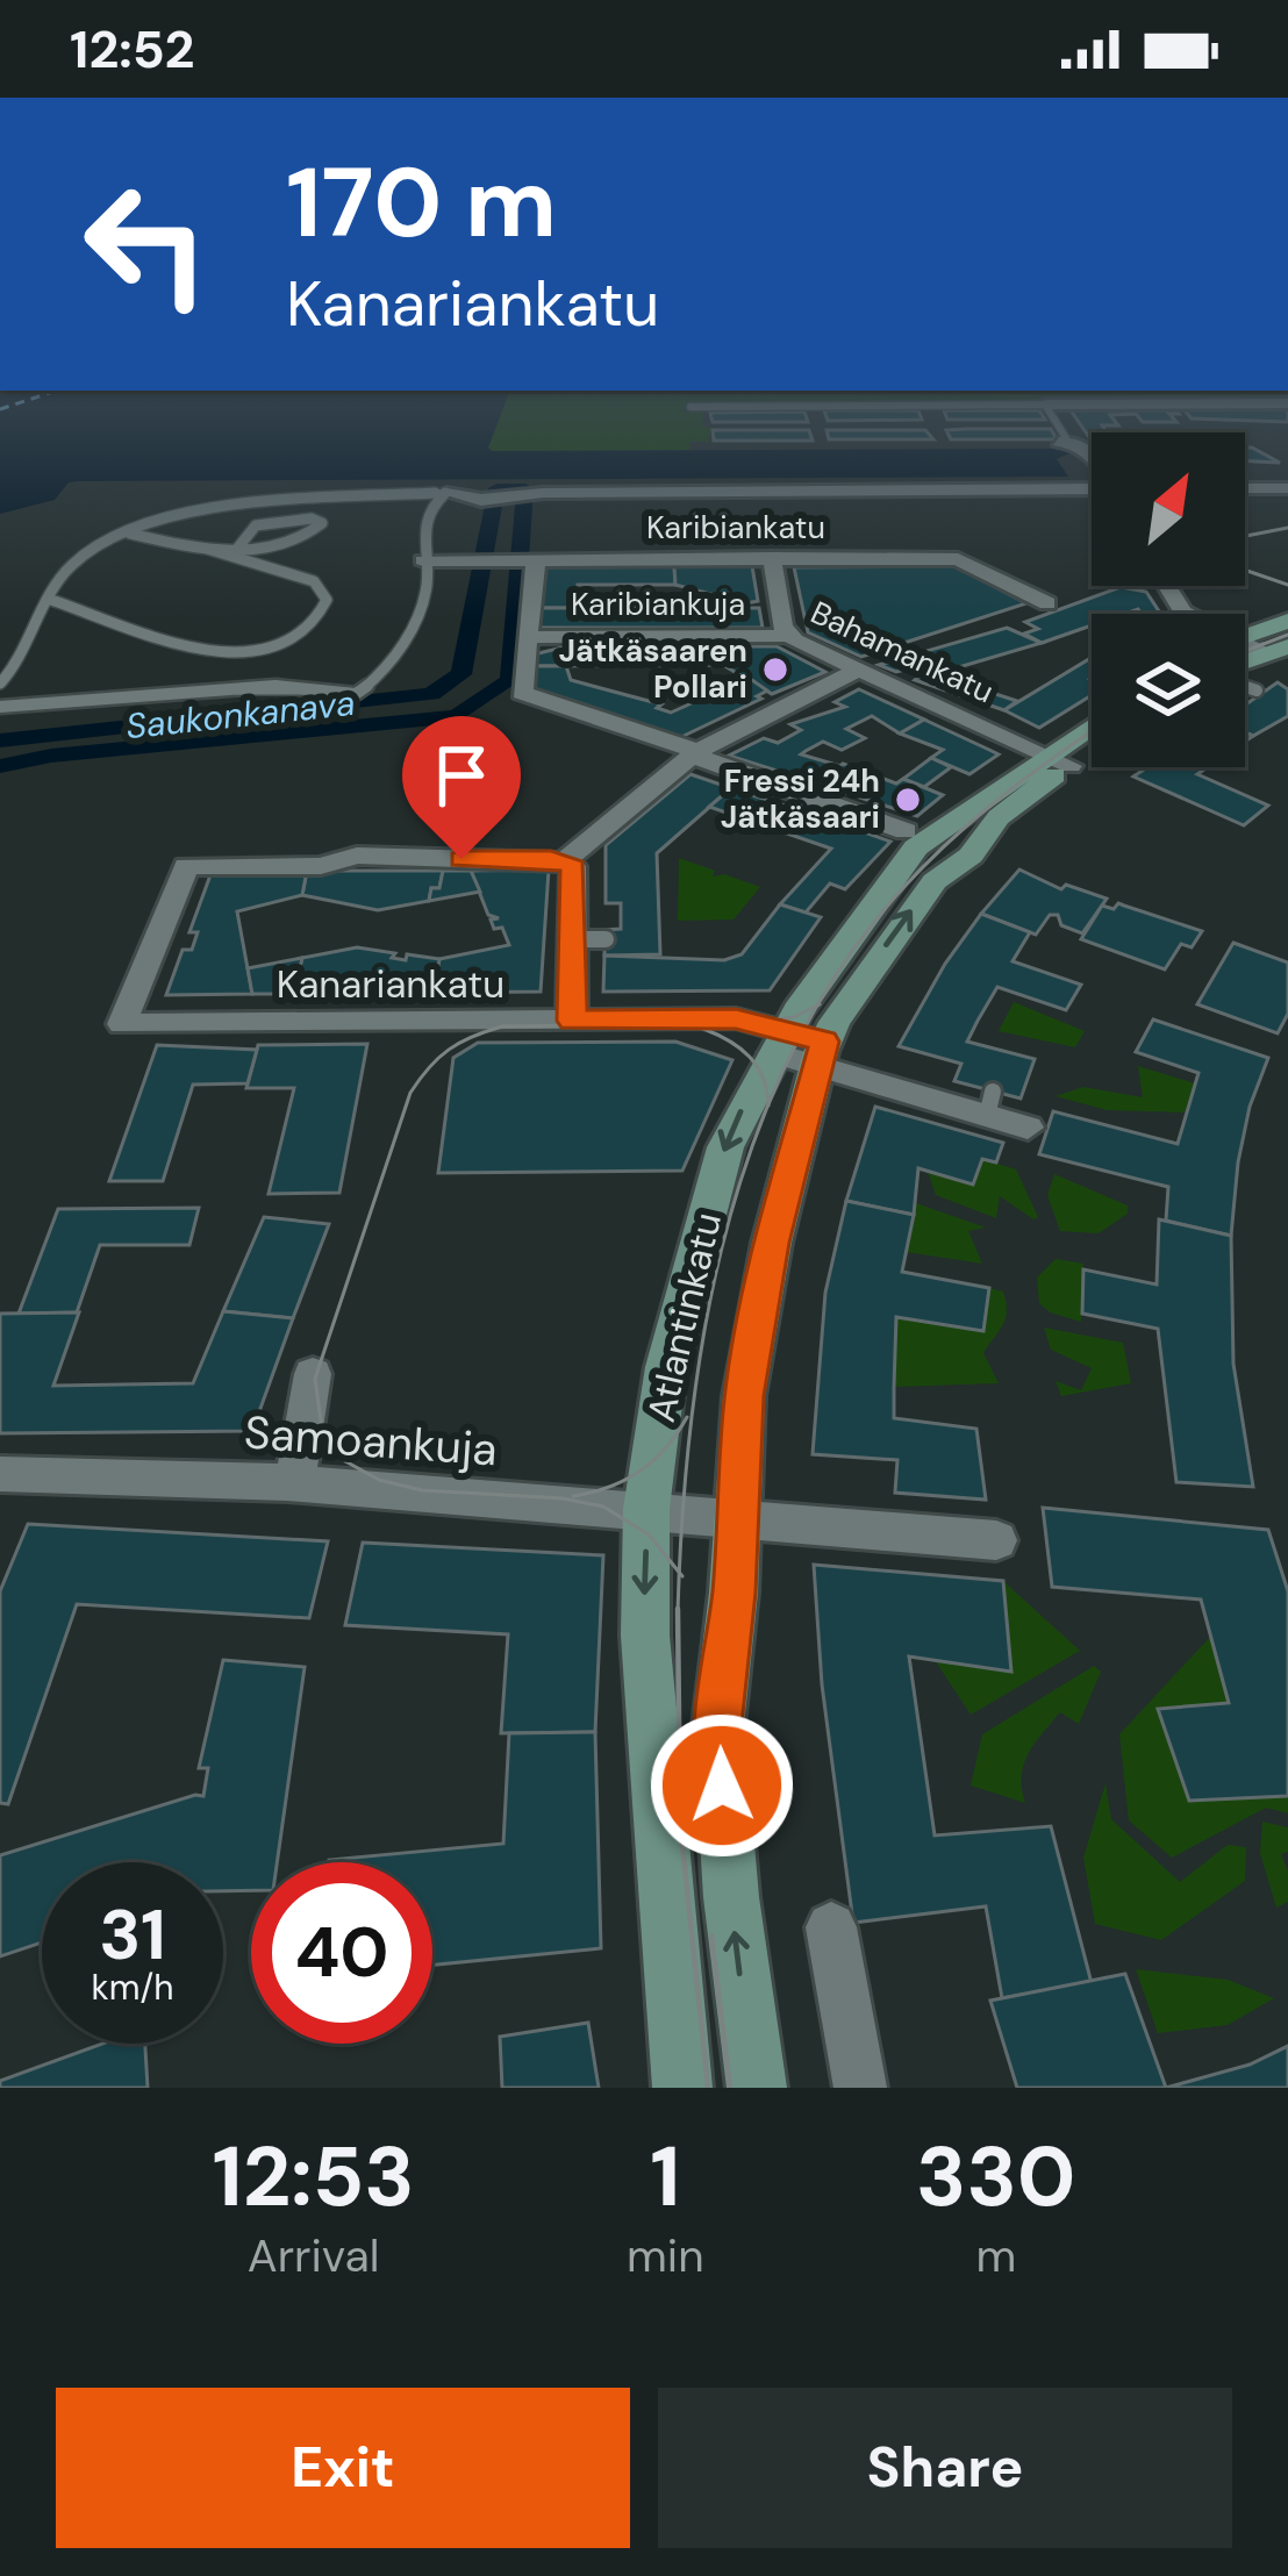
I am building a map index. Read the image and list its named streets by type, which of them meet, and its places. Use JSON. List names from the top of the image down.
{
  "streets": {
    "street": [
      "Karibiankatu",
      "Karibiankuja",
      "Bahamankatu",
      "Kanariankatu",
      "Atlantinkatu",
      "Samoankuja"
    ]
  },
  "crossings": [
    ["Karibiankatu", "Bahamankatu"],
    ["Karibiankuja", "Bahamankatu"],
    ["Bahamankatu", "Atlantinkatu"],
    ["Kanariankatu", "Atlantinkatu"],
    ["Atlantinkatu", "Samoankuja"]
  ],
  "water": ["Saukonkanava"],
  "places": ["Jätkäsaaren Pollari", "Fressi 24h Jätkäsaari"],
  "north": "top right",
  "page": {
    "status": "12:52",
    "turn": ["170 m", "Kanariankatu"],
    "speed": "31 km/h",
    "limit": "40",
    "eta": [
      "12:53",
      "Arrival",
      "1",
      "min",
      "330",
      "m"
    ],
    "buttons": ["Exit", "Share"]
  }
}
